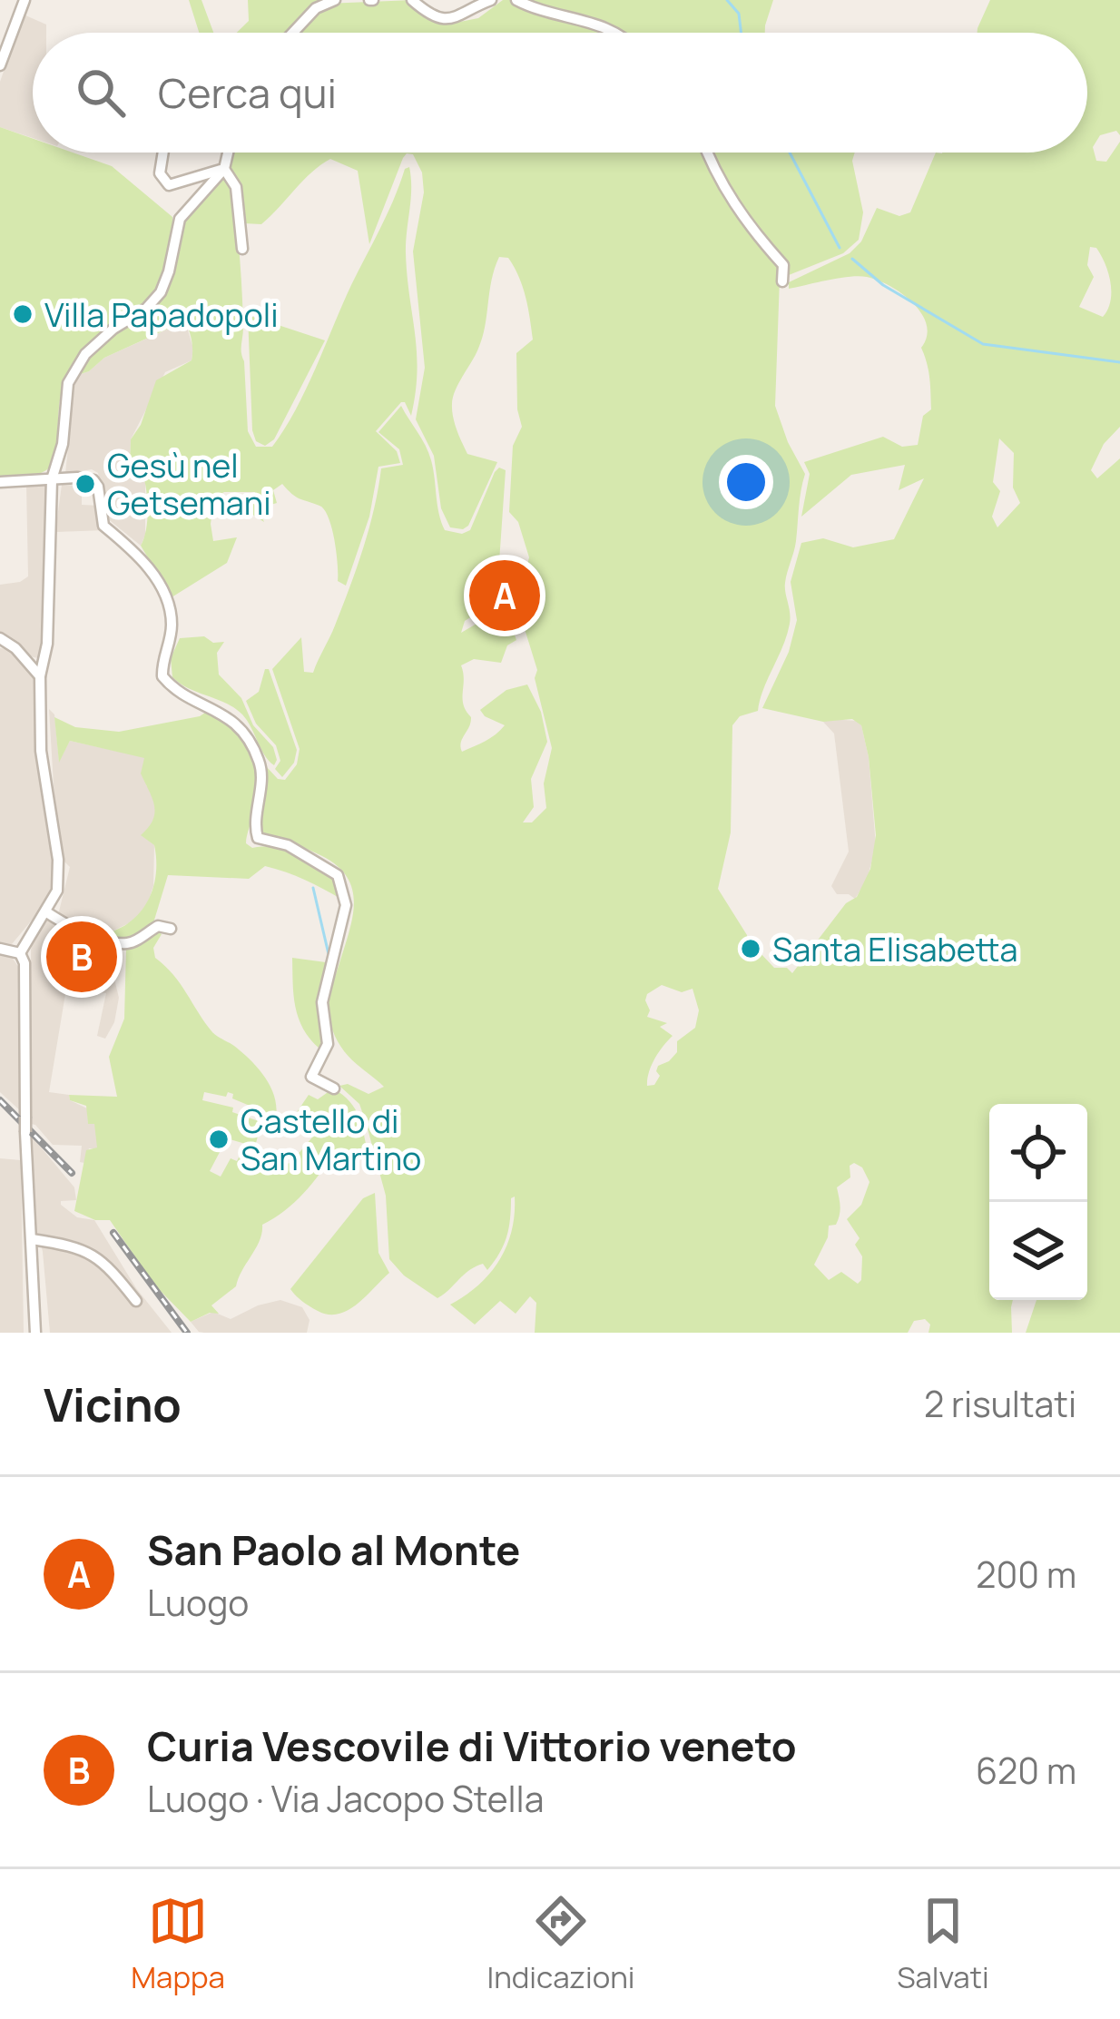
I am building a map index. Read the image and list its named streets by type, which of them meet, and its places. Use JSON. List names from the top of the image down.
{
  "places": [
    "Villa Papadopoli",
    "Gesù nel Getsemani",
    "Santa Elisabetta",
    "Castello di San Martino"
  ],
  "page": {
    "search": "Cerca qui",
    "pins": ["A", "B"],
    "heading": ["Vicino", "2 risultati"],
    "list": [
      {
        "mark": "A",
        "name": "San Paolo al Monte",
        "note": "Luogo",
        "value": "200 m"
      },
      {
        "mark": "B",
        "name": "Curia Vescovile di Vittorio veneto",
        "note": "Luogo · Via Jacopo Stella",
        "value": "620 m"
      }
    ],
    "nav": ["Mappa", "Indicazioni", "Salvati"]
  }
}
